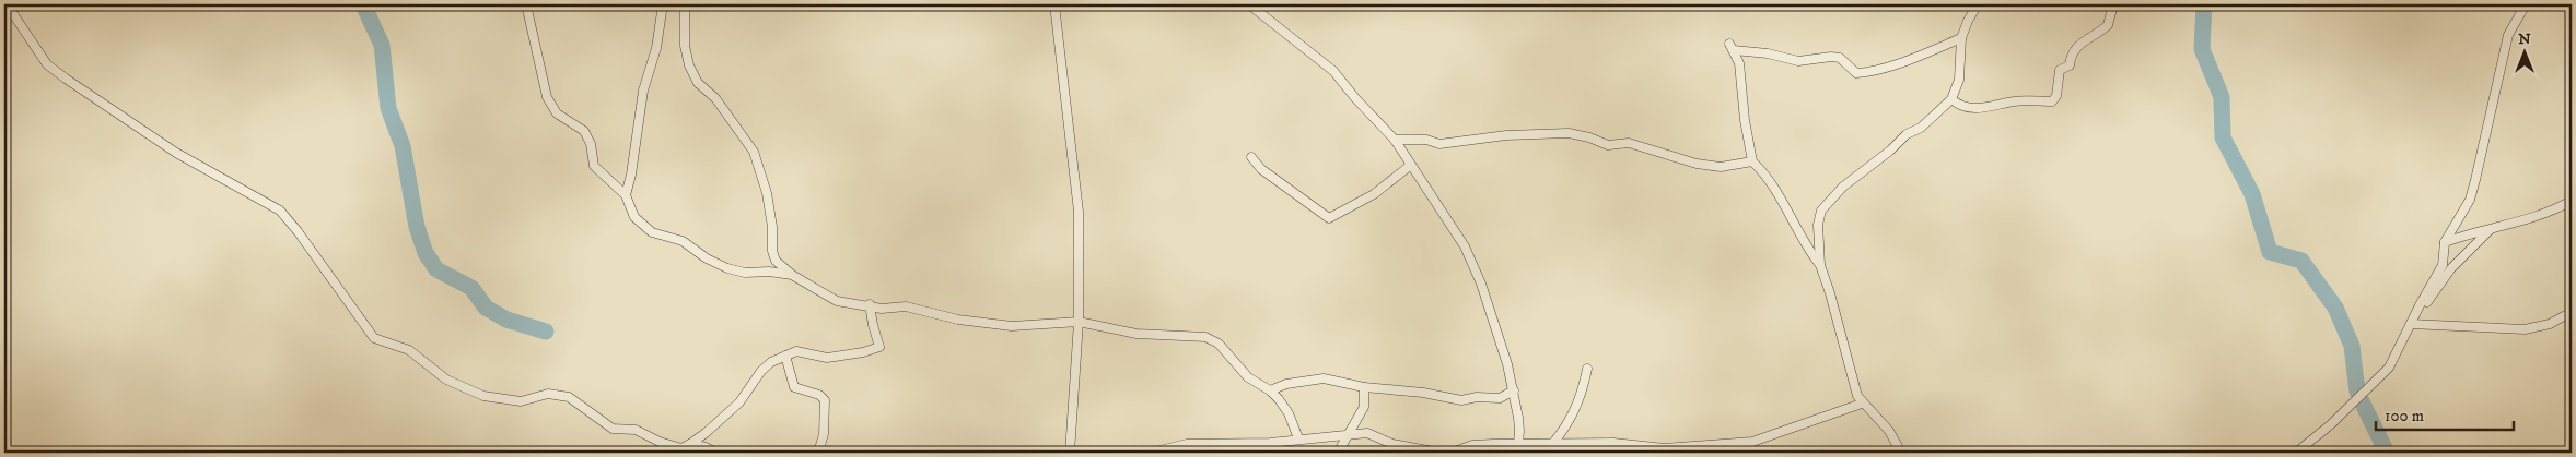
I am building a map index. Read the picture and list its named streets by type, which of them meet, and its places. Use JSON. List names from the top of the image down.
{
  "scale_bar": "100 m",
  "north": "top"
}
